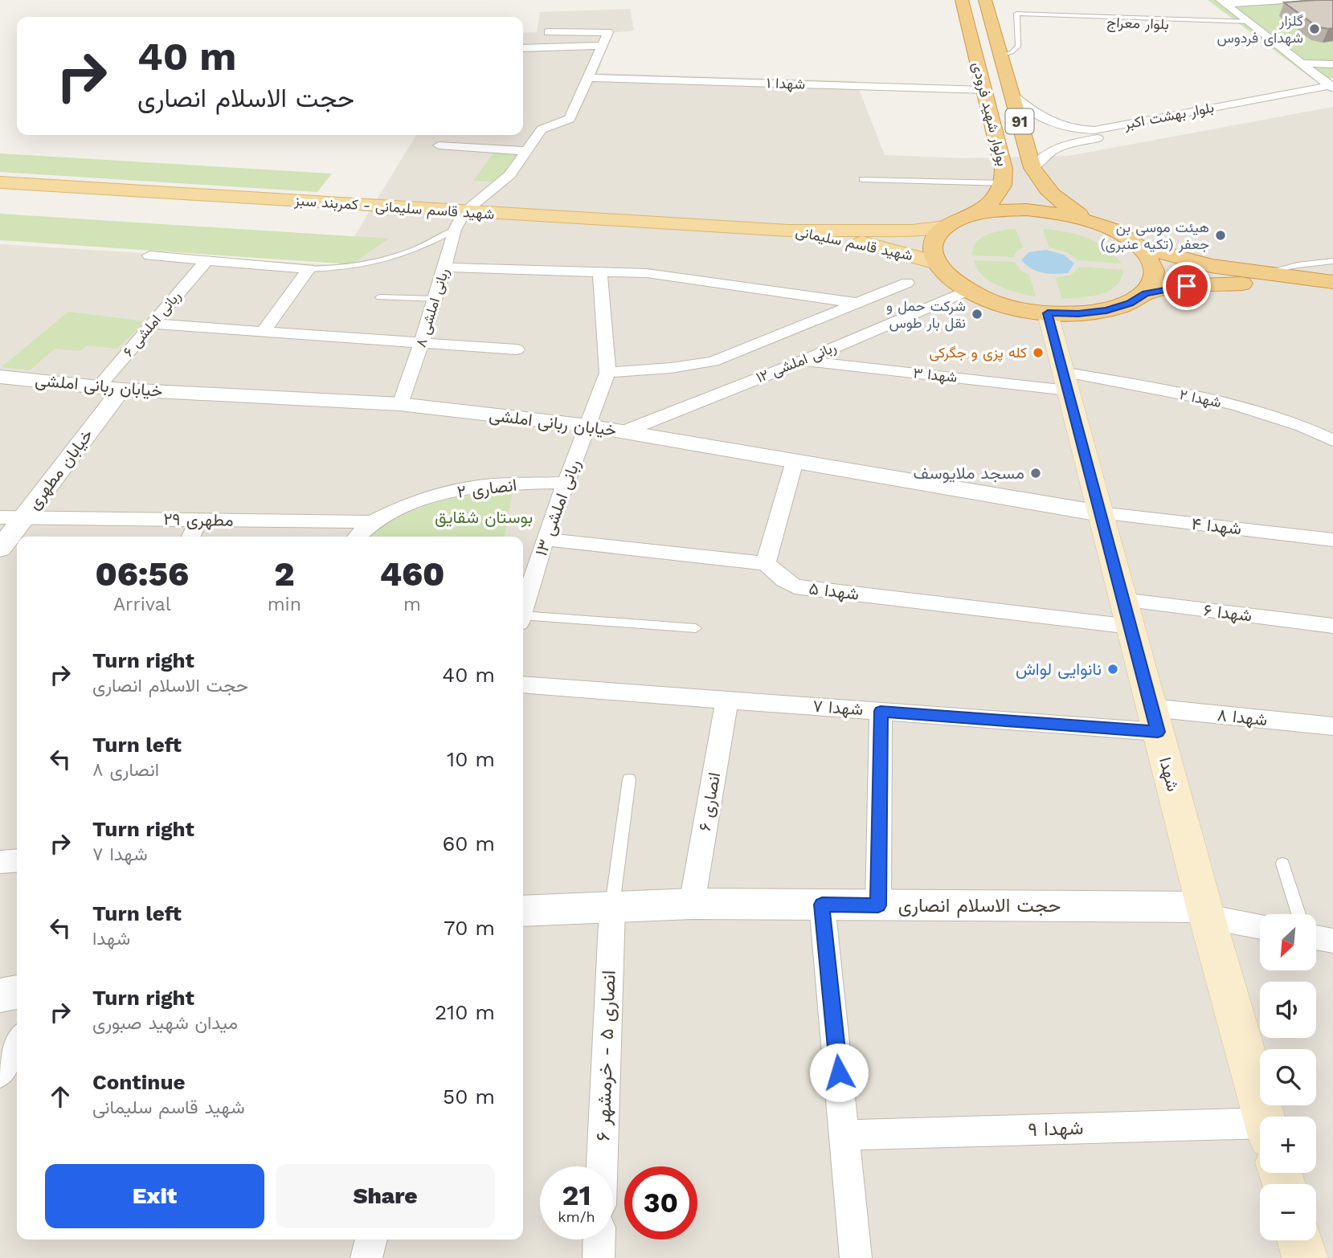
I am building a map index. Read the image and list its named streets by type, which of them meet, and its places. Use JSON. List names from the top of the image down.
{
  "streets": {
    "highway": ["بولوار شهید فرودی", "91"],
    "main road": ["شهید قاسم سلیمانی - کمربند سبز", "شهید قاسم سلیمانی", "شهدا"],
    "street": [
      "شهدا ۱",
      "بلوار بهشت اکبر",
      "ربانی املشی ۸",
      "ربانی املشی ۶",
      "ربانی املشی ۱۲",
      "شهدا ۳",
      "خیابان ربانی املشی",
      "شهدا ۲",
      "خیابان مطهری",
      "انصاری ۲",
      "ربانی املشی ۱۳",
      "مطهری ۲۹",
      "شهدا ۴",
      "شهدا ۵",
      "شهدا ۶",
      "شهدا ۷",
      "شهدا ۸",
      "انصاری ۶",
      "حجت الاسلام انصاری",
      "انصاری ۵ - خرمشهر ۶",
      "شهدا ۹"
    ],
    "lane": ["بلوار معراج"]
  },
  "crossings": [
    ["شهدا ۱", "بولوار شهید فرودی"],
    ["بولوار شهید فرودی", "بلوار بهشت اکبر"],
    ["بولوار شهید فرودی", "91"],
    ["91", "شهید قاسم سلیمانی"],
    ["91", "ربانی املشی ۱۲"],
    ["91", "شهدا"],
    ["شهید قاسم سلیمانی - کمربند سبز", "شهید قاسم سلیمانی"],
    ["شهید قاسم سلیمانی - کمربند سبز", "ربانی املشی ۸"],
    ["ربانی املشی ۸", "خیابان ربانی املشی"],
    ["ربانی املشی ۶", "خیابان ربانی املشی"],
    ["ربانی املشی ۱۲", "شهدا ۳"],
    ["ربانی املشی ۱۲", "خیابان ربانی املشی"],
    ["شهدا ۳", "شهدا ۲"],
    ["شهدا ۳", "شهدا"],
    ["خیابان ربانی املشی", "خیابان مطهری"],
    ["خیابان ربانی املشی", "ربانی املشی ۱۳"],
    ["خیابان ربانی املشی", "شهدا ۴"],
    ["خیابان ربانی املشی", "شهدا"],
    ["شهدا ۲", "شهدا"],
    ["خیابان مطهری", "مطهری ۲۹"],
    ["انصاری ۲", "ربانی املشی ۱۳"],
    ["انصاری ۲", "مطهری ۲۹"],
    ["شهدا ۴", "شهدا"],
    ["شهدا ۵", "شهدا ۶"],
    ["شهدا ۵", "شهدا"],
    ["شهدا ۶", "شهدا"],
    ["شهدا ۷", "شهدا ۸"],
    ["شهدا ۷", "شهدا"],
    ["شهدا ۷", "انصاری ۶"],
    ["شهدا ۸", "شهدا"],
    ["شهدا", "حجت الاسلام انصاری"],
    ["انصاری ۶", "حجت الاسلام انصاری"],
    ["حجت الاسلام انصاری", "انصاری ۵ - خرمشهر ۶"]
  ],
  "parks": ["بوستان شقایق"],
  "places": [
    "گلزار شهدای فردوس",
    "هيئت موسی بن جعفر (تکیه عنبری)",
    "شرکت حمل و نقل بار طوس",
    "کله پزی و جگرکی",
    "مسجد ملایوسف",
    "نانوایی لواش"
  ],
  "north": "bottom left",
  "page": {
    "turn": ["40 m", "حجت الاسلام انصاری"],
    "eta": [
      "06:56",
      "Arrival",
      "2",
      "min",
      "460",
      "m"
    ],
    "list": [
      {
        "name": "Turn right",
        "note": "حجت الاسلام انصاری",
        "value": "40 m"
      },
      {
        "name": "Turn left",
        "note": "انصاری ۸",
        "value": "10 m"
      },
      {
        "name": "Turn right",
        "note": "شهدا ۷",
        "value": "60 m"
      },
      {
        "name": "Turn left",
        "note": "شهدا",
        "value": "70 m"
      },
      {
        "name": "Turn right",
        "note": "میدان شهید صبوری",
        "value": "210 m"
      },
      {
        "name": "Continue",
        "note": "شهید قاسم سلیمانی",
        "value": "50 m"
      }
    ],
    "map_buttons": ["+", "−"],
    "buttons": ["Exit", "Share"],
    "speed": "21 km/h",
    "limit": "30"
  }
}
